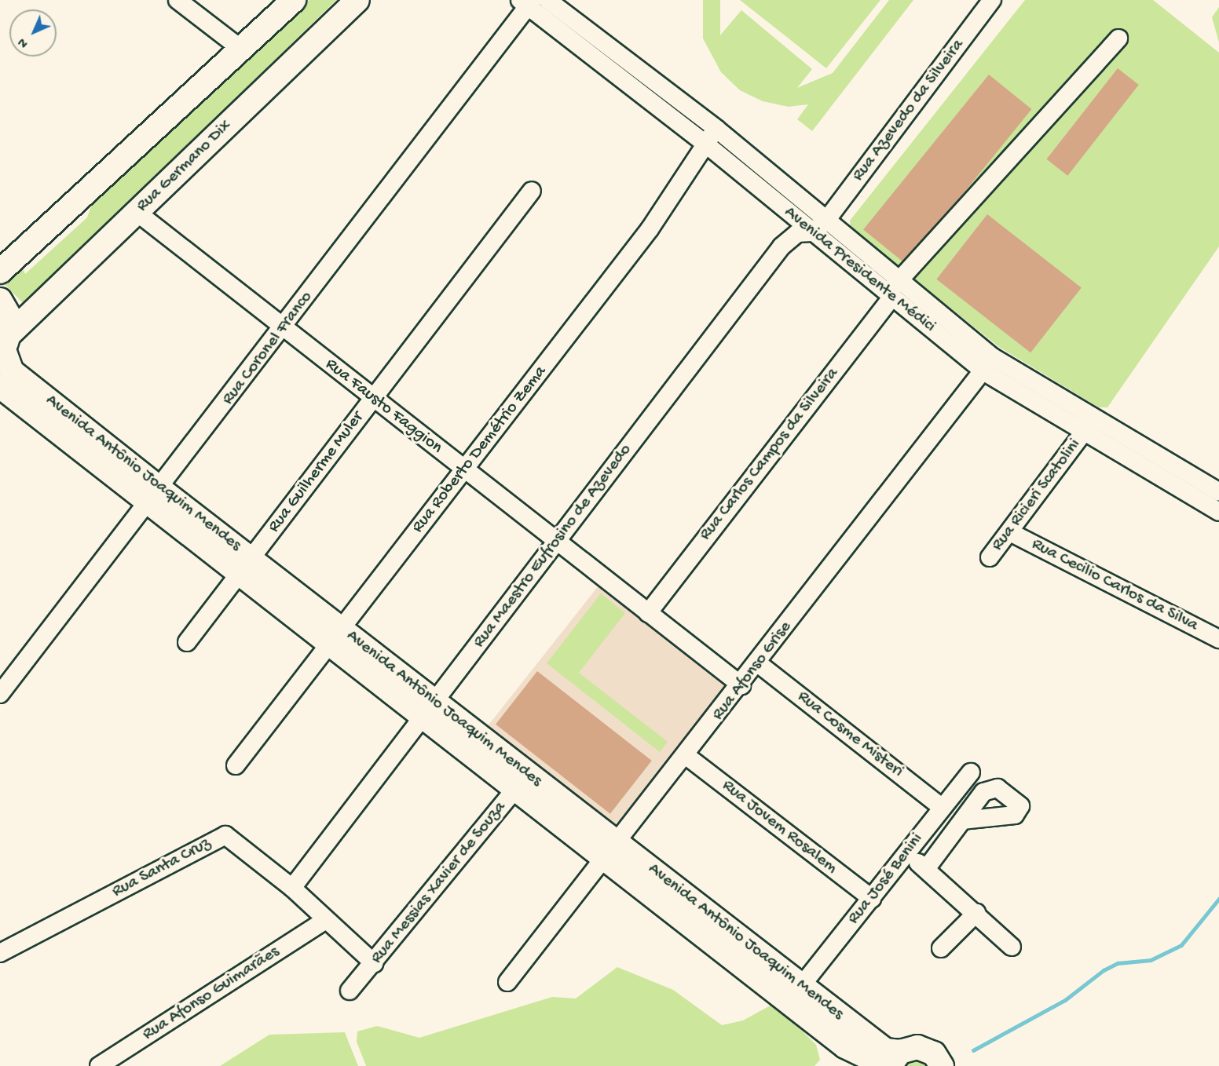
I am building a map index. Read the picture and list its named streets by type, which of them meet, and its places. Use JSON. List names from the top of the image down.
{
  "streets": {
    "main road": ["Rua Germano Dix", "Avenida Antônio Joaquim Mendes"],
    "street": [
      "Rua Azevedo da Silveira",
      "Avenida Presidente Médici",
      "Rua Coronel Franco",
      "Rua Fausto Faggion",
      "Rua Roberto Demétrio Zema",
      "Rua Carlos Campos da Silveira",
      "Rua Guilherme Muler",
      "Rua Ricieri Scatolini",
      "Rua Maestro Eufrosino de Azevedo",
      "Rua Cecilio Carlos da Silva",
      "Rua Afonso Grise",
      "Rua Cosme Misteri",
      "Rua Jovem Rosalem",
      "Rua Santa Cruz",
      "Rua José Benini",
      "Rua Messias Xavier de Souza",
      "Rua Afonso Guimarães"
    ]
  },
  "crossings": [
    ["Rua Azevedo da Silveira", "Avenida Presidente Médici"],
    ["Rua Azevedo da Silveira", "Rua Maestro Eufrosino de Azevedo"],
    ["Rua Germano Dix", "Rua Fausto Faggion"],
    ["Rua Germano Dix", "Avenida Antônio Joaquim Mendes"],
    ["Avenida Presidente Médici", "Rua Coronel Franco"],
    ["Avenida Presidente Médici", "Rua Roberto Demétrio Zema"],
    ["Avenida Presidente Médici", "Rua Carlos Campos da Silveira"],
    ["Avenida Presidente Médici", "Rua Ricieri Scatolini"],
    ["Avenida Presidente Médici", "Rua Maestro Eufrosino de Azevedo"],
    ["Avenida Presidente Médici", "Rua Afonso Grise"],
    ["Rua Coronel Franco", "Rua Fausto Faggion"],
    ["Rua Coronel Franco", "Avenida Antônio Joaquim Mendes"],
    ["Rua Fausto Faggion", "Rua Roberto Demétrio Zema"],
    ["Rua Fausto Faggion", "Rua Carlos Campos da Silveira"],
    ["Rua Fausto Faggion", "Rua Guilherme Muler"],
    ["Rua Fausto Faggion", "Rua Maestro Eufrosino de Azevedo"],
    ["Rua Fausto Faggion", "Rua Afonso Grise"],
    ["Rua Roberto Demétrio Zema", "Avenida Antônio Joaquim Mendes"],
    ["Rua Guilherme Muler", "Avenida Antônio Joaquim Mendes"],
    ["Avenida Antônio Joaquim Mendes", "Rua Maestro Eufrosino de Azevedo"],
    ["Avenida Antônio Joaquim Mendes", "Rua Afonso Grise"],
    ["Avenida Antônio Joaquim Mendes", "Rua José Benini"],
    ["Avenida Antônio Joaquim Mendes", "Rua Messias Xavier de Souza"],
    ["Rua Ricieri Scatolini", "Rua Cecilio Carlos da Silva"],
    ["Rua Maestro Eufrosino de Azevedo", "Rua Santa Cruz"],
    ["Rua Afonso Grise", "Rua Cosme Misteri"],
    ["Rua Afonso Grise", "Rua Jovem Rosalem"],
    ["Rua Cosme Misteri", "Rua José Benini"],
    ["Rua Jovem Rosalem", "Rua José Benini"],
    ["Rua Santa Cruz", "Rua Messias Xavier de Souza"],
    ["Rua Santa Cruz", "Rua Afonso Guimarães"]
  ],
  "north": "bottom left"
}
